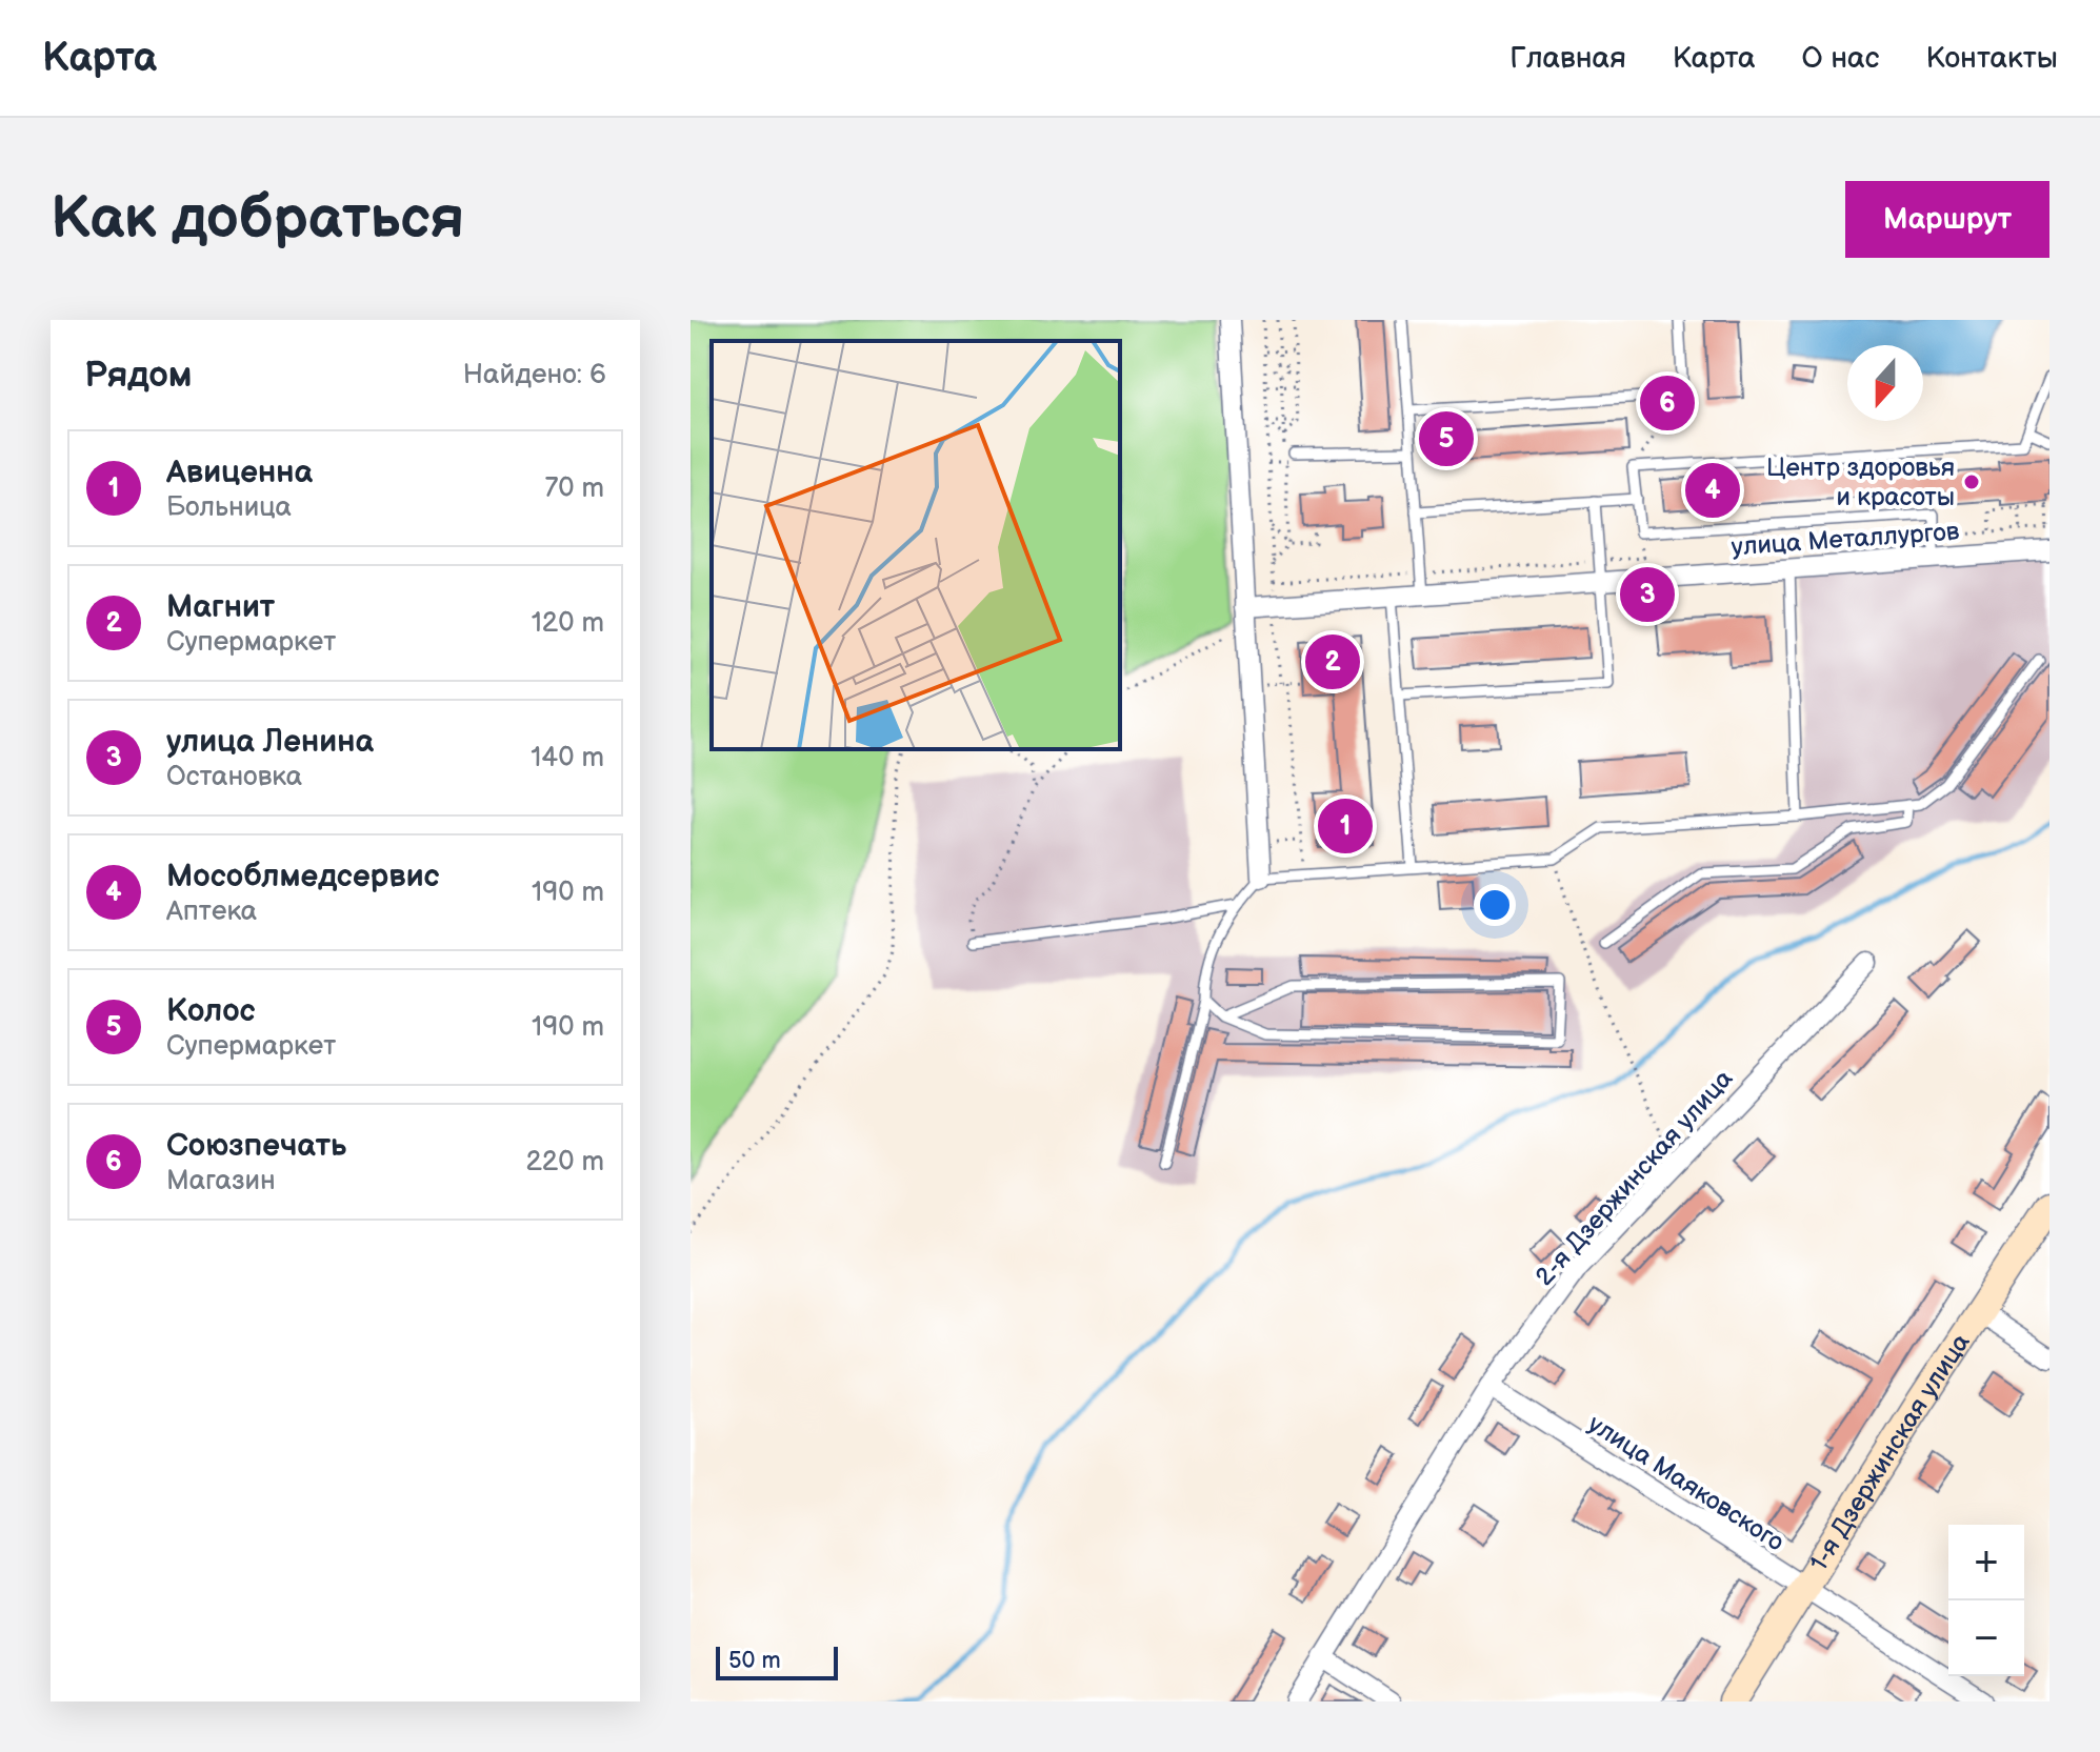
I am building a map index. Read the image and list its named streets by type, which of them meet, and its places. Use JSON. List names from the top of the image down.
{
  "streets": {
    "street": [
      "улица Металлургов",
      "2-я Дзержинская улица",
      "1-я Дзержинская улица",
      "улица Маяковского"
    ]
  },
  "crossings": [
    ["2-я Дзержинская улица", "улица Маяковского"],
    ["1-я Дзержинская улица", "улица Маяковского"]
  ],
  "places": ["Центр здоровья и красоты"],
  "scale_bar": "50 m",
  "north": "bottom",
  "page": {
    "header": "Карта",
    "nav": [
      "Главная",
      "Карта",
      "О нас",
      "Контакты"
    ],
    "buttons": "Маршрут",
    "title": "Как добраться",
    "heading": ["Рядом", "Найдено: 6"],
    "pins": [
      "6",
      "5",
      "4",
      "3",
      "2",
      "1"
    ],
    "list": [
      {
        "mark": "1",
        "name": "Авиценна",
        "note": "Больница",
        "value": "70 m"
      },
      {
        "mark": "2",
        "name": "Магнит",
        "note": "Супермаркет",
        "value": "120 m"
      },
      {
        "mark": "3",
        "name": "улица Ленина",
        "note": "Остановка",
        "value": "140 m"
      },
      {
        "mark": "4",
        "name": "Мособлмедсервис",
        "note": "Аптека",
        "value": "190 m"
      },
      {
        "mark": "5",
        "name": "Колос",
        "note": "Супермаркет",
        "value": "190 m"
      },
      {
        "mark": "6",
        "name": "Союзпечать",
        "note": "Магазин",
        "value": "220 m"
      }
    ],
    "map_buttons": ["+", "−"],
    "scale": "50 m"
  }
}
